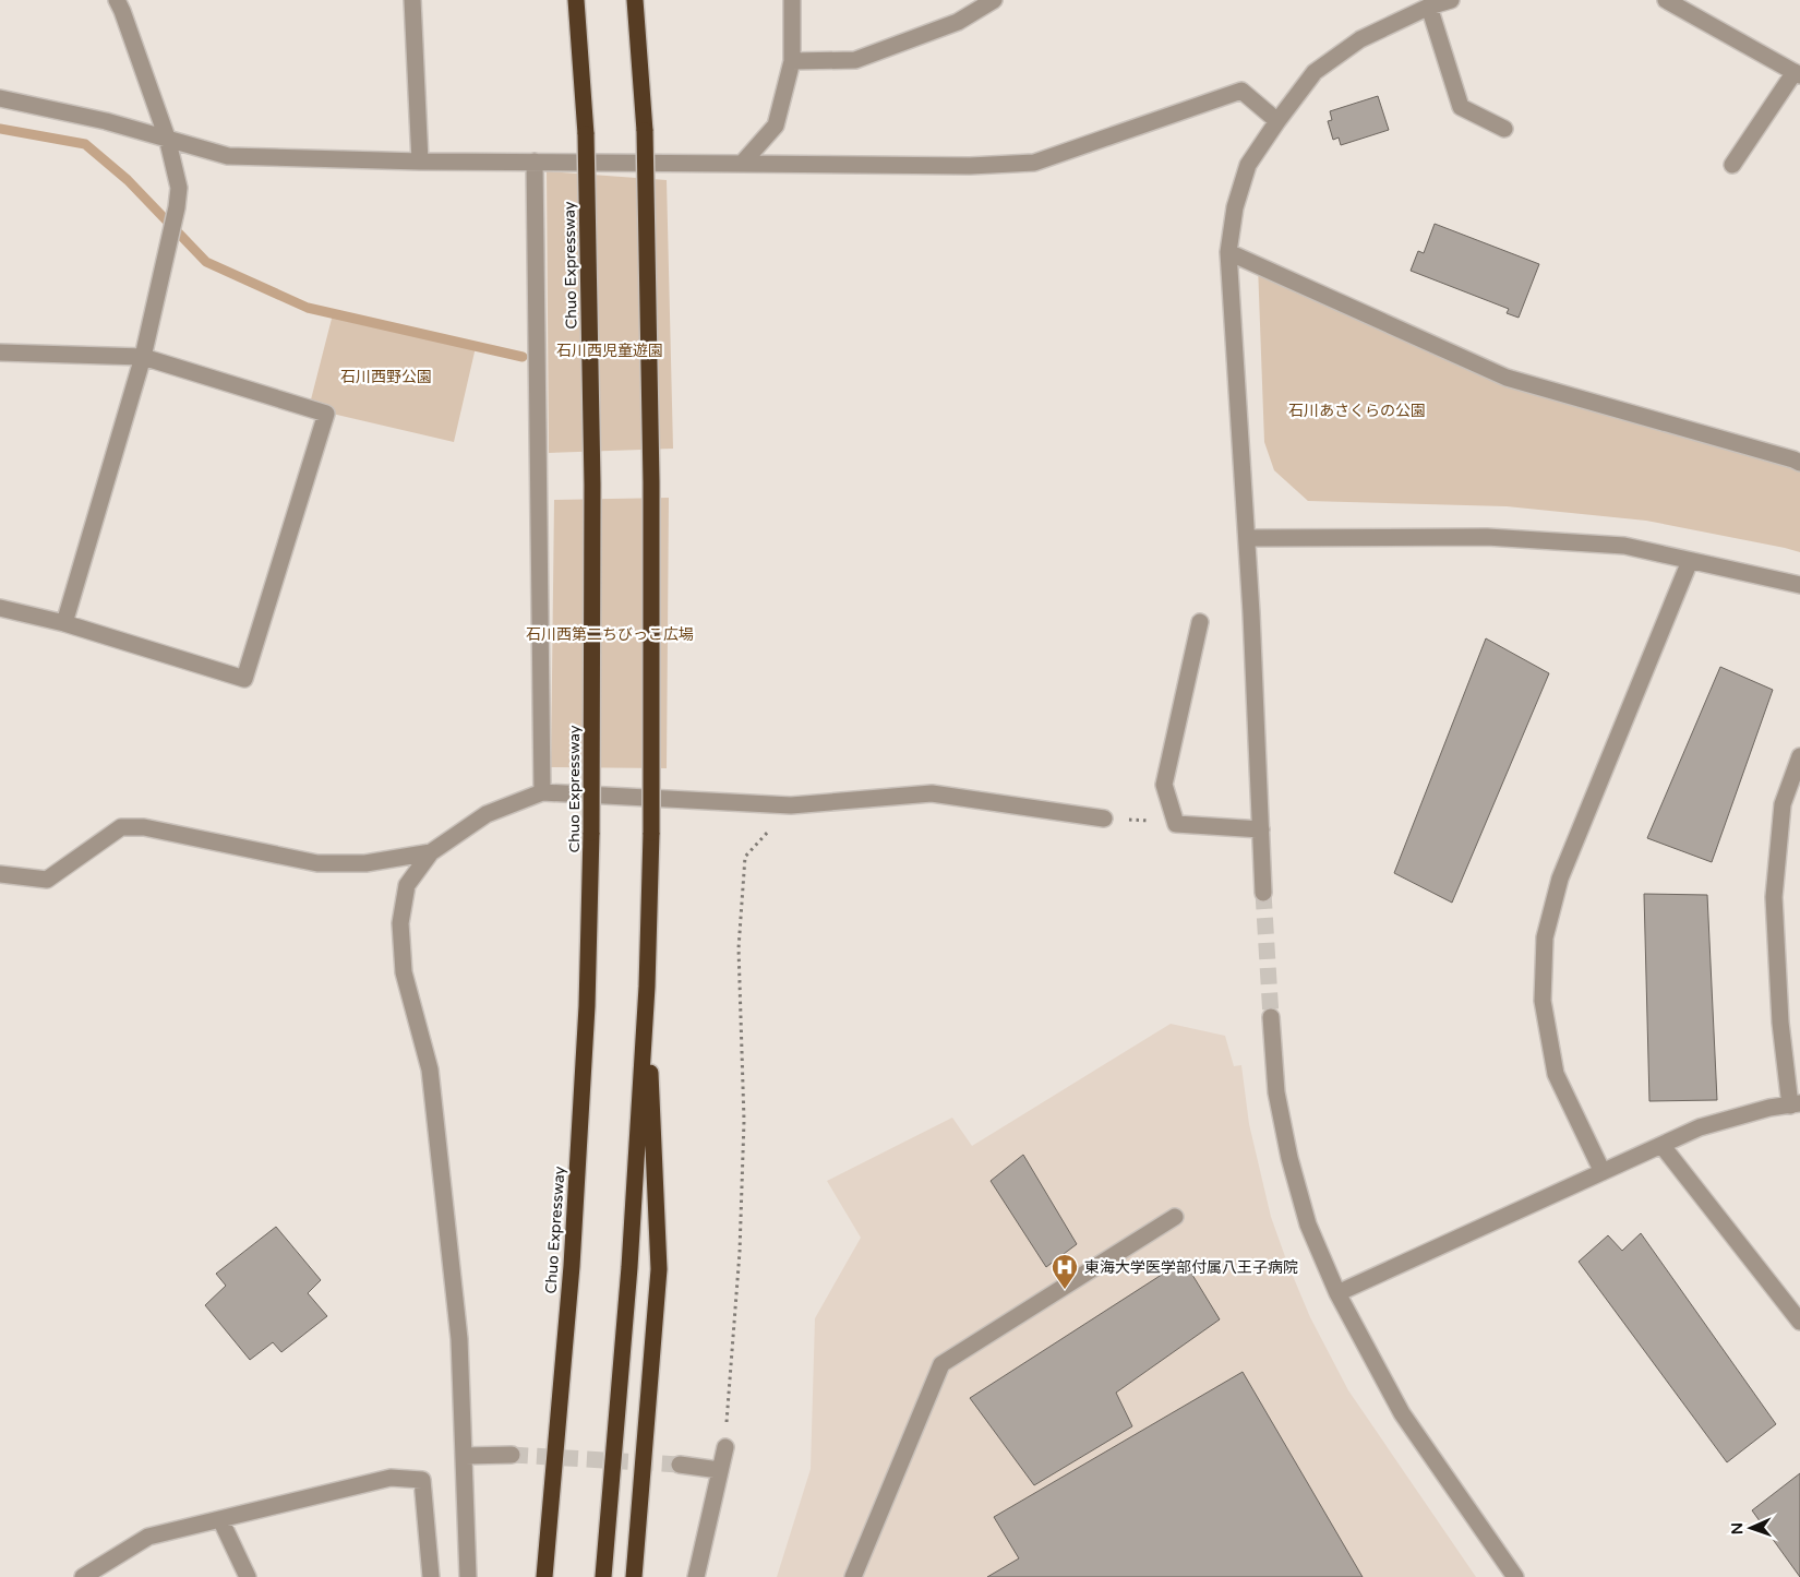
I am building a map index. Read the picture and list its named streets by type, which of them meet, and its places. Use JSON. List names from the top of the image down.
{
  "streets": {
    "highway": ["Chuo Expressway"]
  },
  "parks": [
    "石川西児童遊園",
    "石川西野公園",
    "石川あさくらの公園",
    "石川西第二ちびっこ広場"
  ],
  "places": {
    "hospital": ["東海大学医学部付属八王子病院"]
  },
  "north": "left"
}
